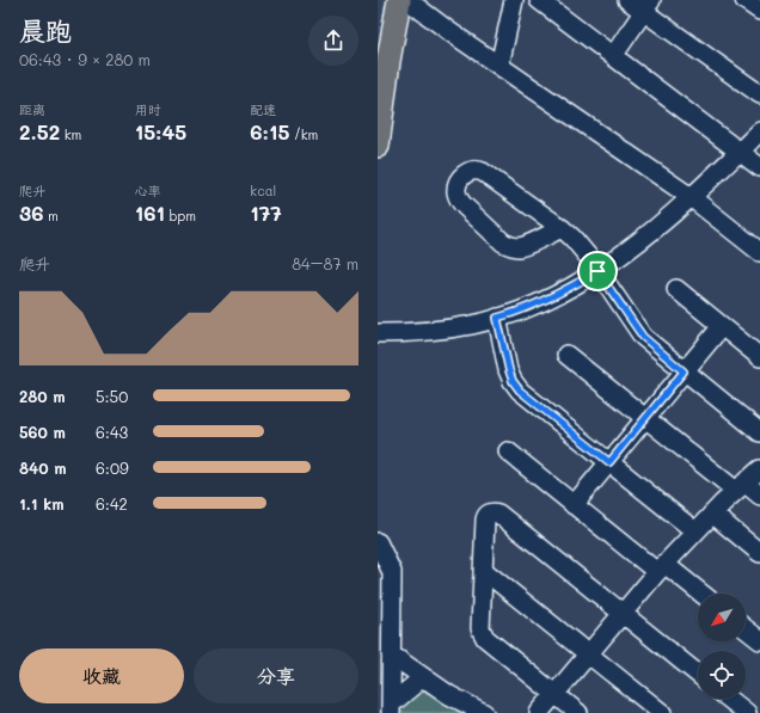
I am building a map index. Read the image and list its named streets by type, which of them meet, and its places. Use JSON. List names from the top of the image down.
{
  "north": "bottom left",
  "page": {
    "heading": ["晨跑", "06:43 · 9 × 280 m"],
    "stats": [
      ["距离", "2.52 km"],
      ["用时", "15:45"],
      ["配速", "6:15 /km"],
      ["爬升", "36 m"],
      ["心率", "161 bpm"],
      ["kcal", "177"]
    ],
    "chart": ["爬升", "84–87 m"],
    "list": [
      {
        "name": "280 m",
        "note": "5:50"
      },
      {
        "name": "560 m",
        "note": "6:43"
      },
      {
        "name": "840 m",
        "note": "6:09"
      },
      {
        "name": "1.1 km",
        "note": "6:42"
      }
    ],
    "buttons": ["收藏", "分享"]
  }
}
